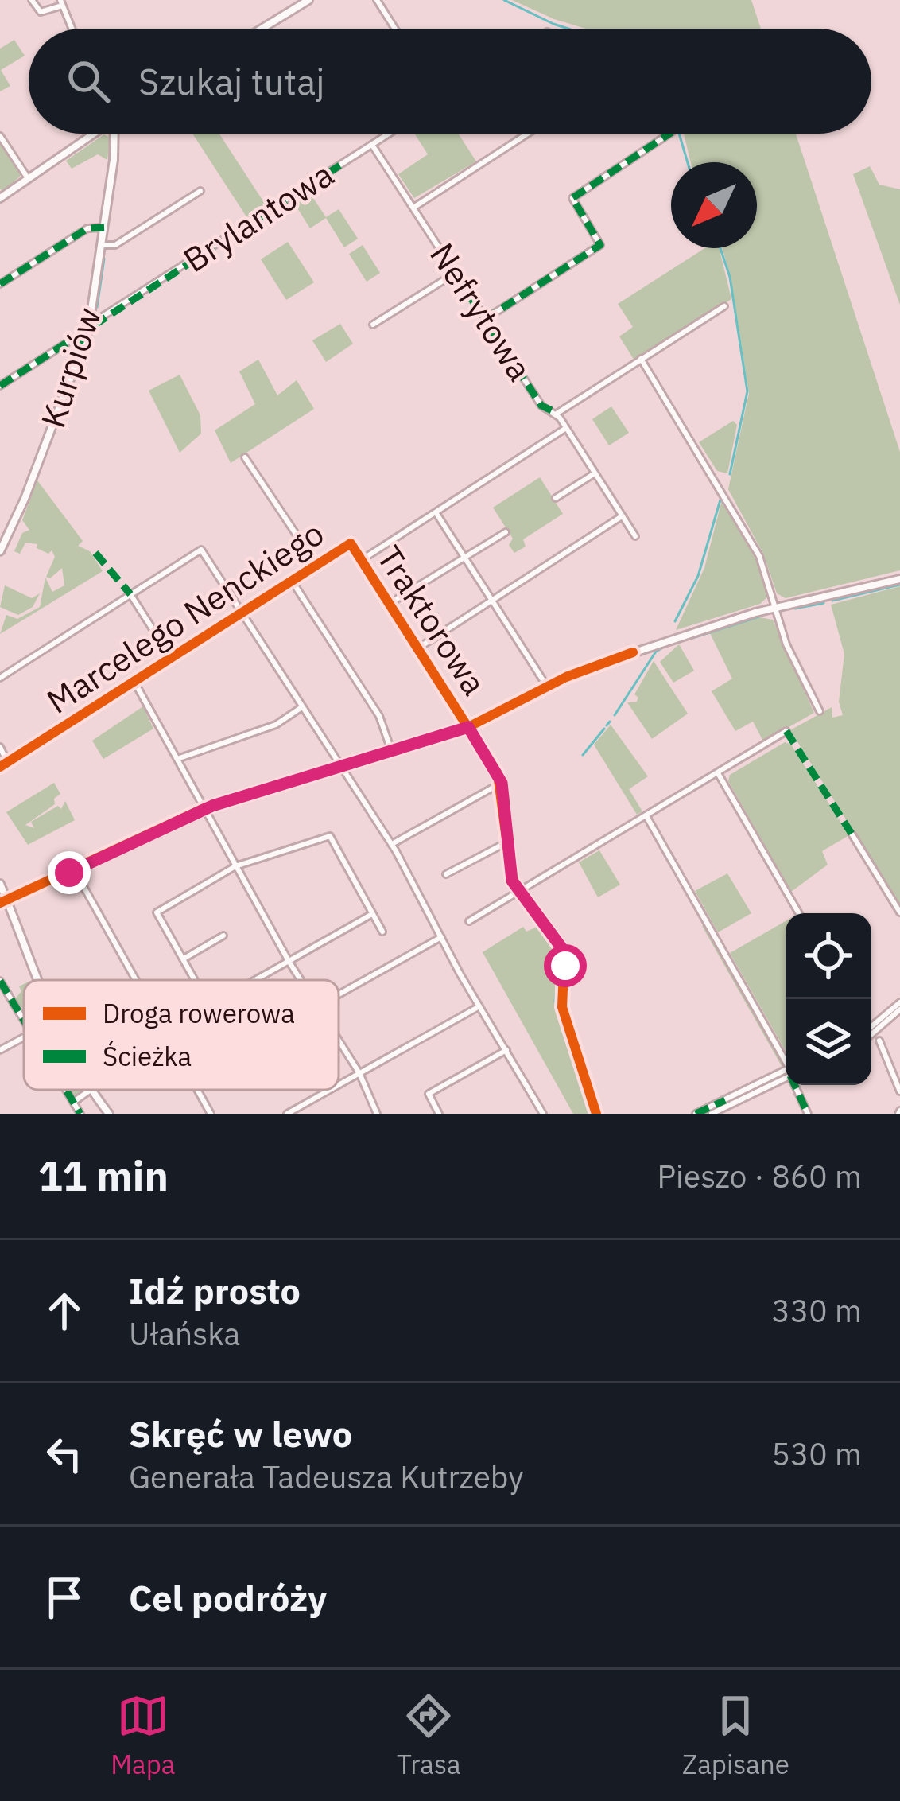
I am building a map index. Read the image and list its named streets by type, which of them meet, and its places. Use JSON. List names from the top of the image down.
{
  "streets": {
    "street": [
      "Brylantowa",
      "Nefrytowa",
      "Kurpiów",
      "Marcelego Nenckiego",
      "Traktorowa"
    ]
  },
  "crossings": [
    ["Brylantowa", "Nefrytowa"],
    ["Brylantowa", "Kurpiów"],
    ["Marcelego Nenckiego", "Traktorowa"]
  ],
  "legend": ["Droga rowerowa", "Ścieżka"],
  "north": "bottom left",
  "page": {
    "search": "Szukaj tutaj",
    "heading": ["11 min", "Pieszo · 860 m"],
    "list": [
      ["Idź prosto", "Ułańska", "330 m"],
      ["Skręć w lewo", "Generała Tadeusza Kutrzeby", "530 m"],
      "Cel podróży"
    ],
    "nav": ["Mapa", "Trasa", "Zapisane"]
  }
}
